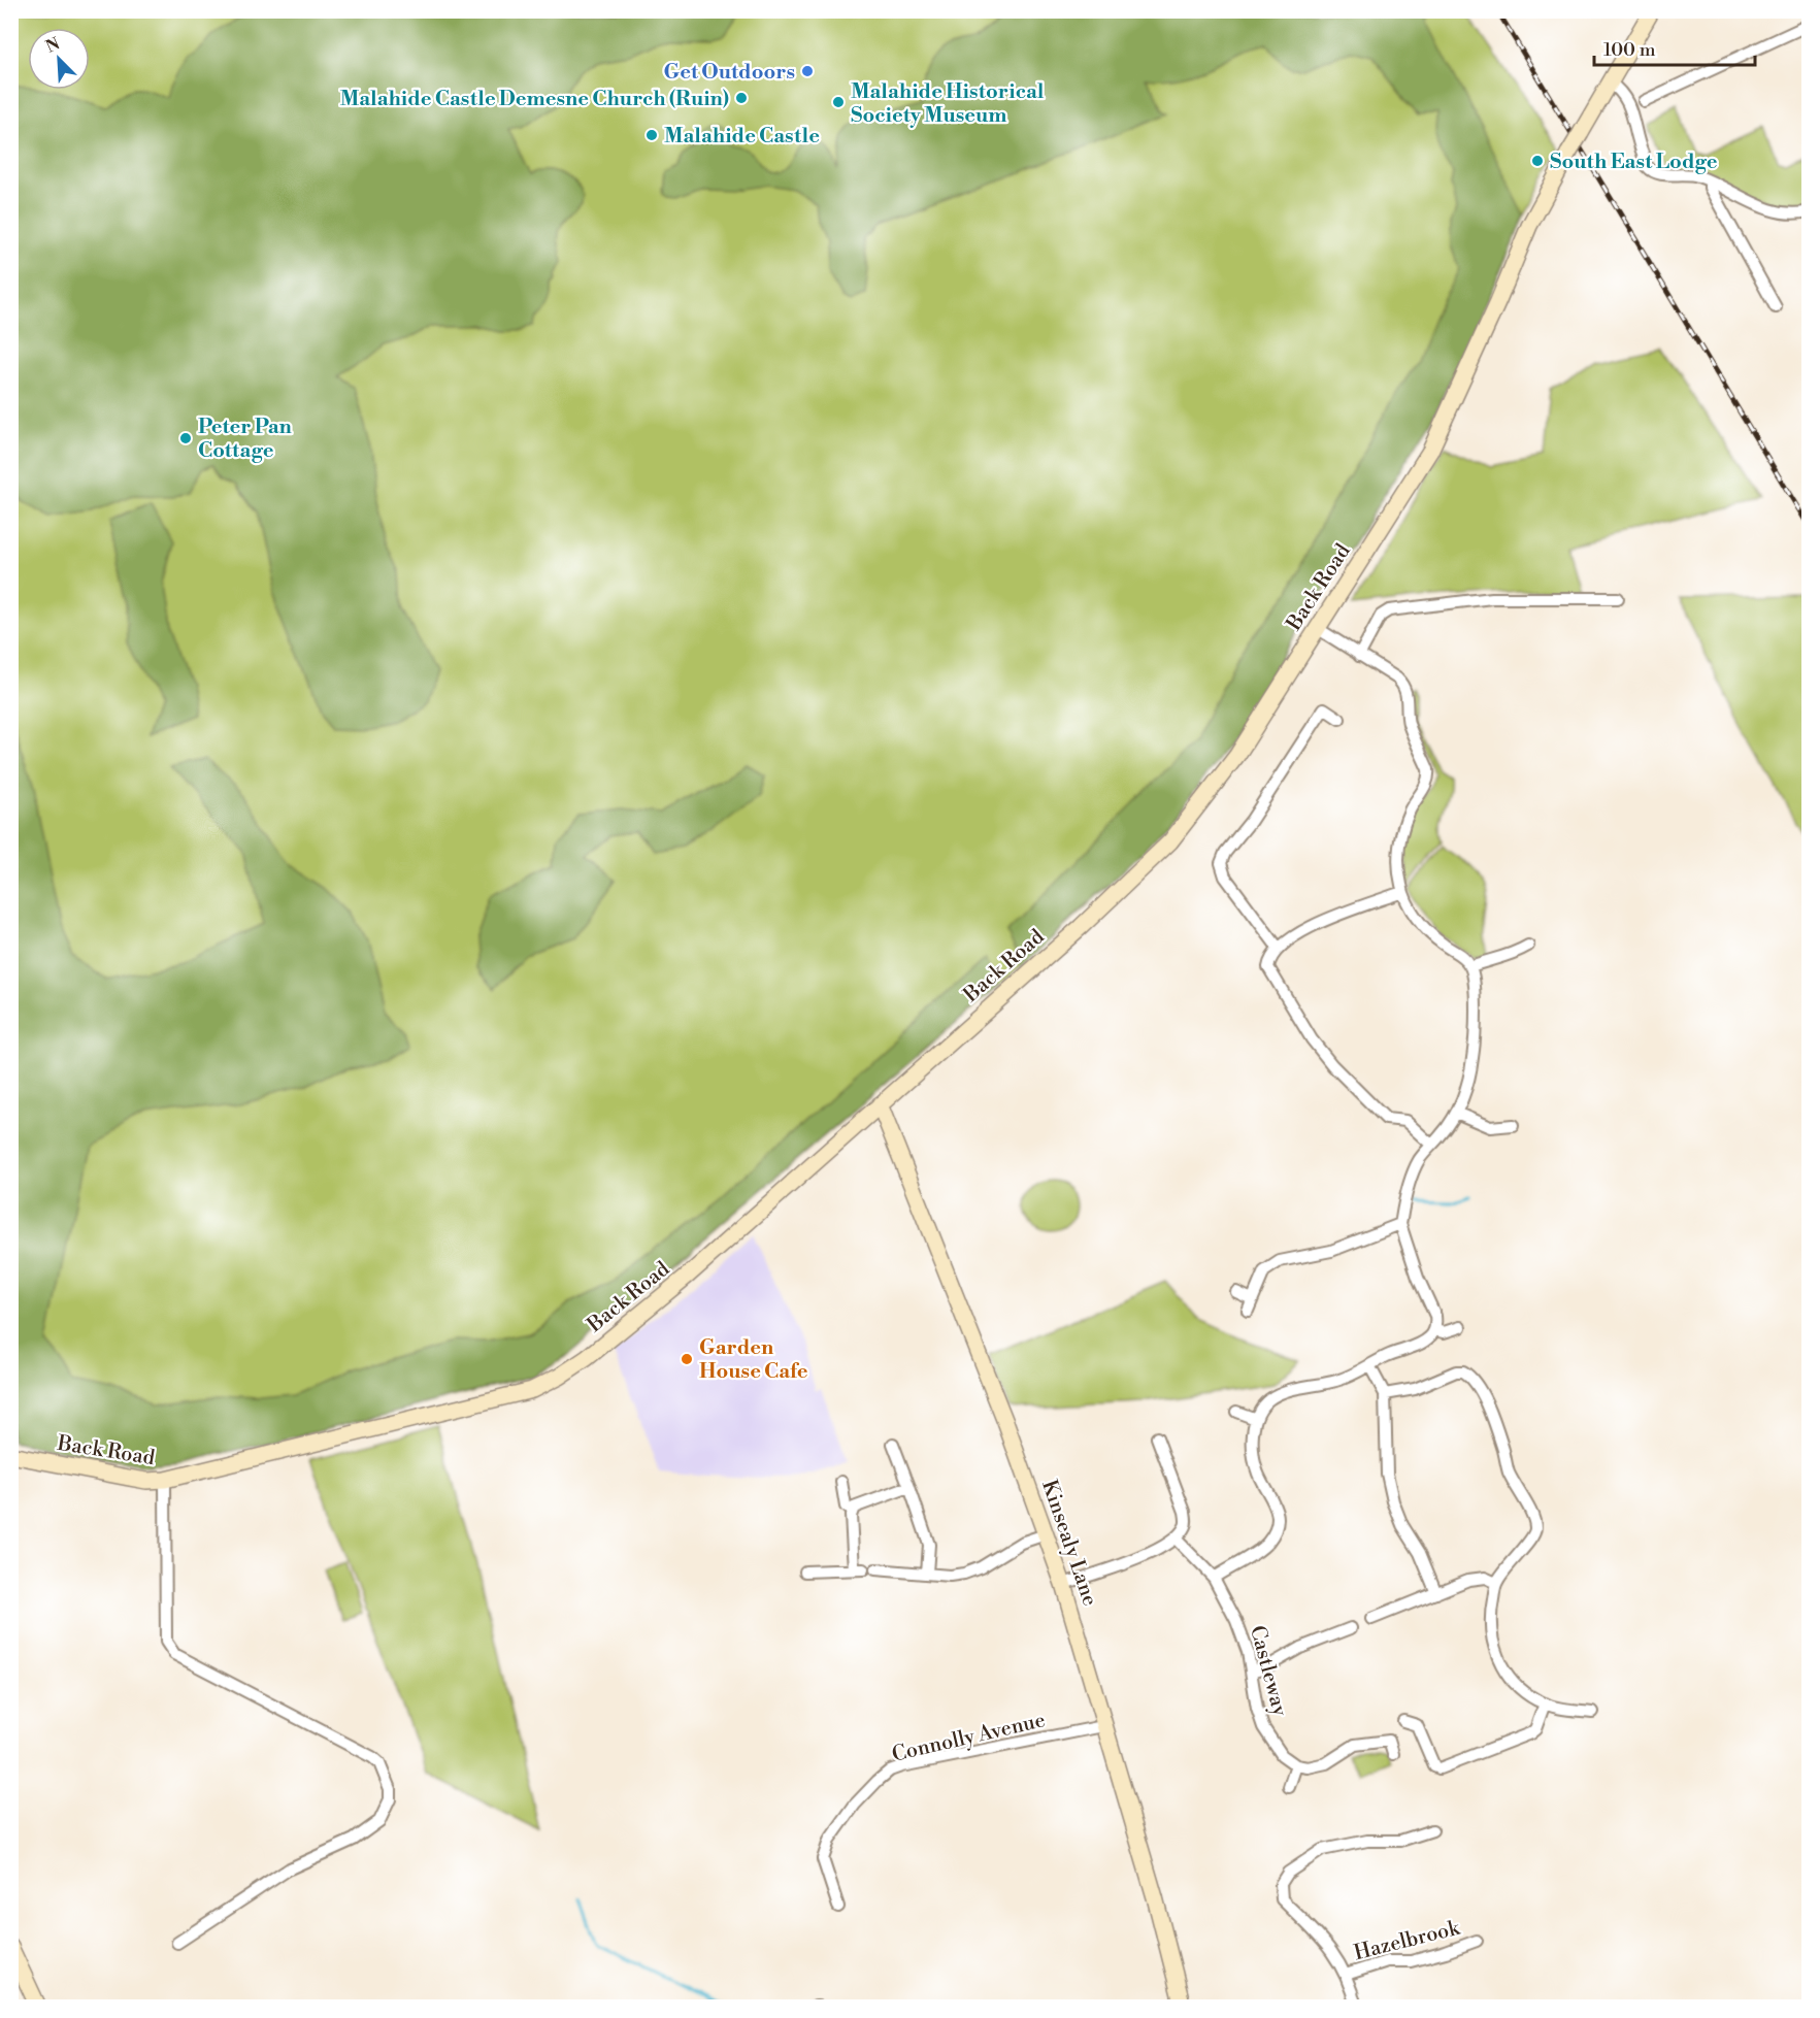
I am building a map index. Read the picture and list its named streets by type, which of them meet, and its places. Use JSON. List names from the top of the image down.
{
  "streets": {
    "street": [
      "Back Road",
      "Kinsealy Lane",
      "Castleway",
      "Connolly Avenue",
      "Hazelbrook"
    ]
  },
  "crossings": [
    ["Back Road", "Kinsealy Lane"],
    ["Kinsealy Lane", "Connolly Avenue"]
  ],
  "places": [
    "Get Outdoors",
    "Malahide Castle Demesne Church (Ruin)",
    "Malahide Historical Society Museum",
    "Malahide Castle",
    "South East Lodge",
    "Peter Pan Cottage",
    "Garden House Cafe"
  ],
  "scale_bar": "100 m",
  "north": "top left"
}
